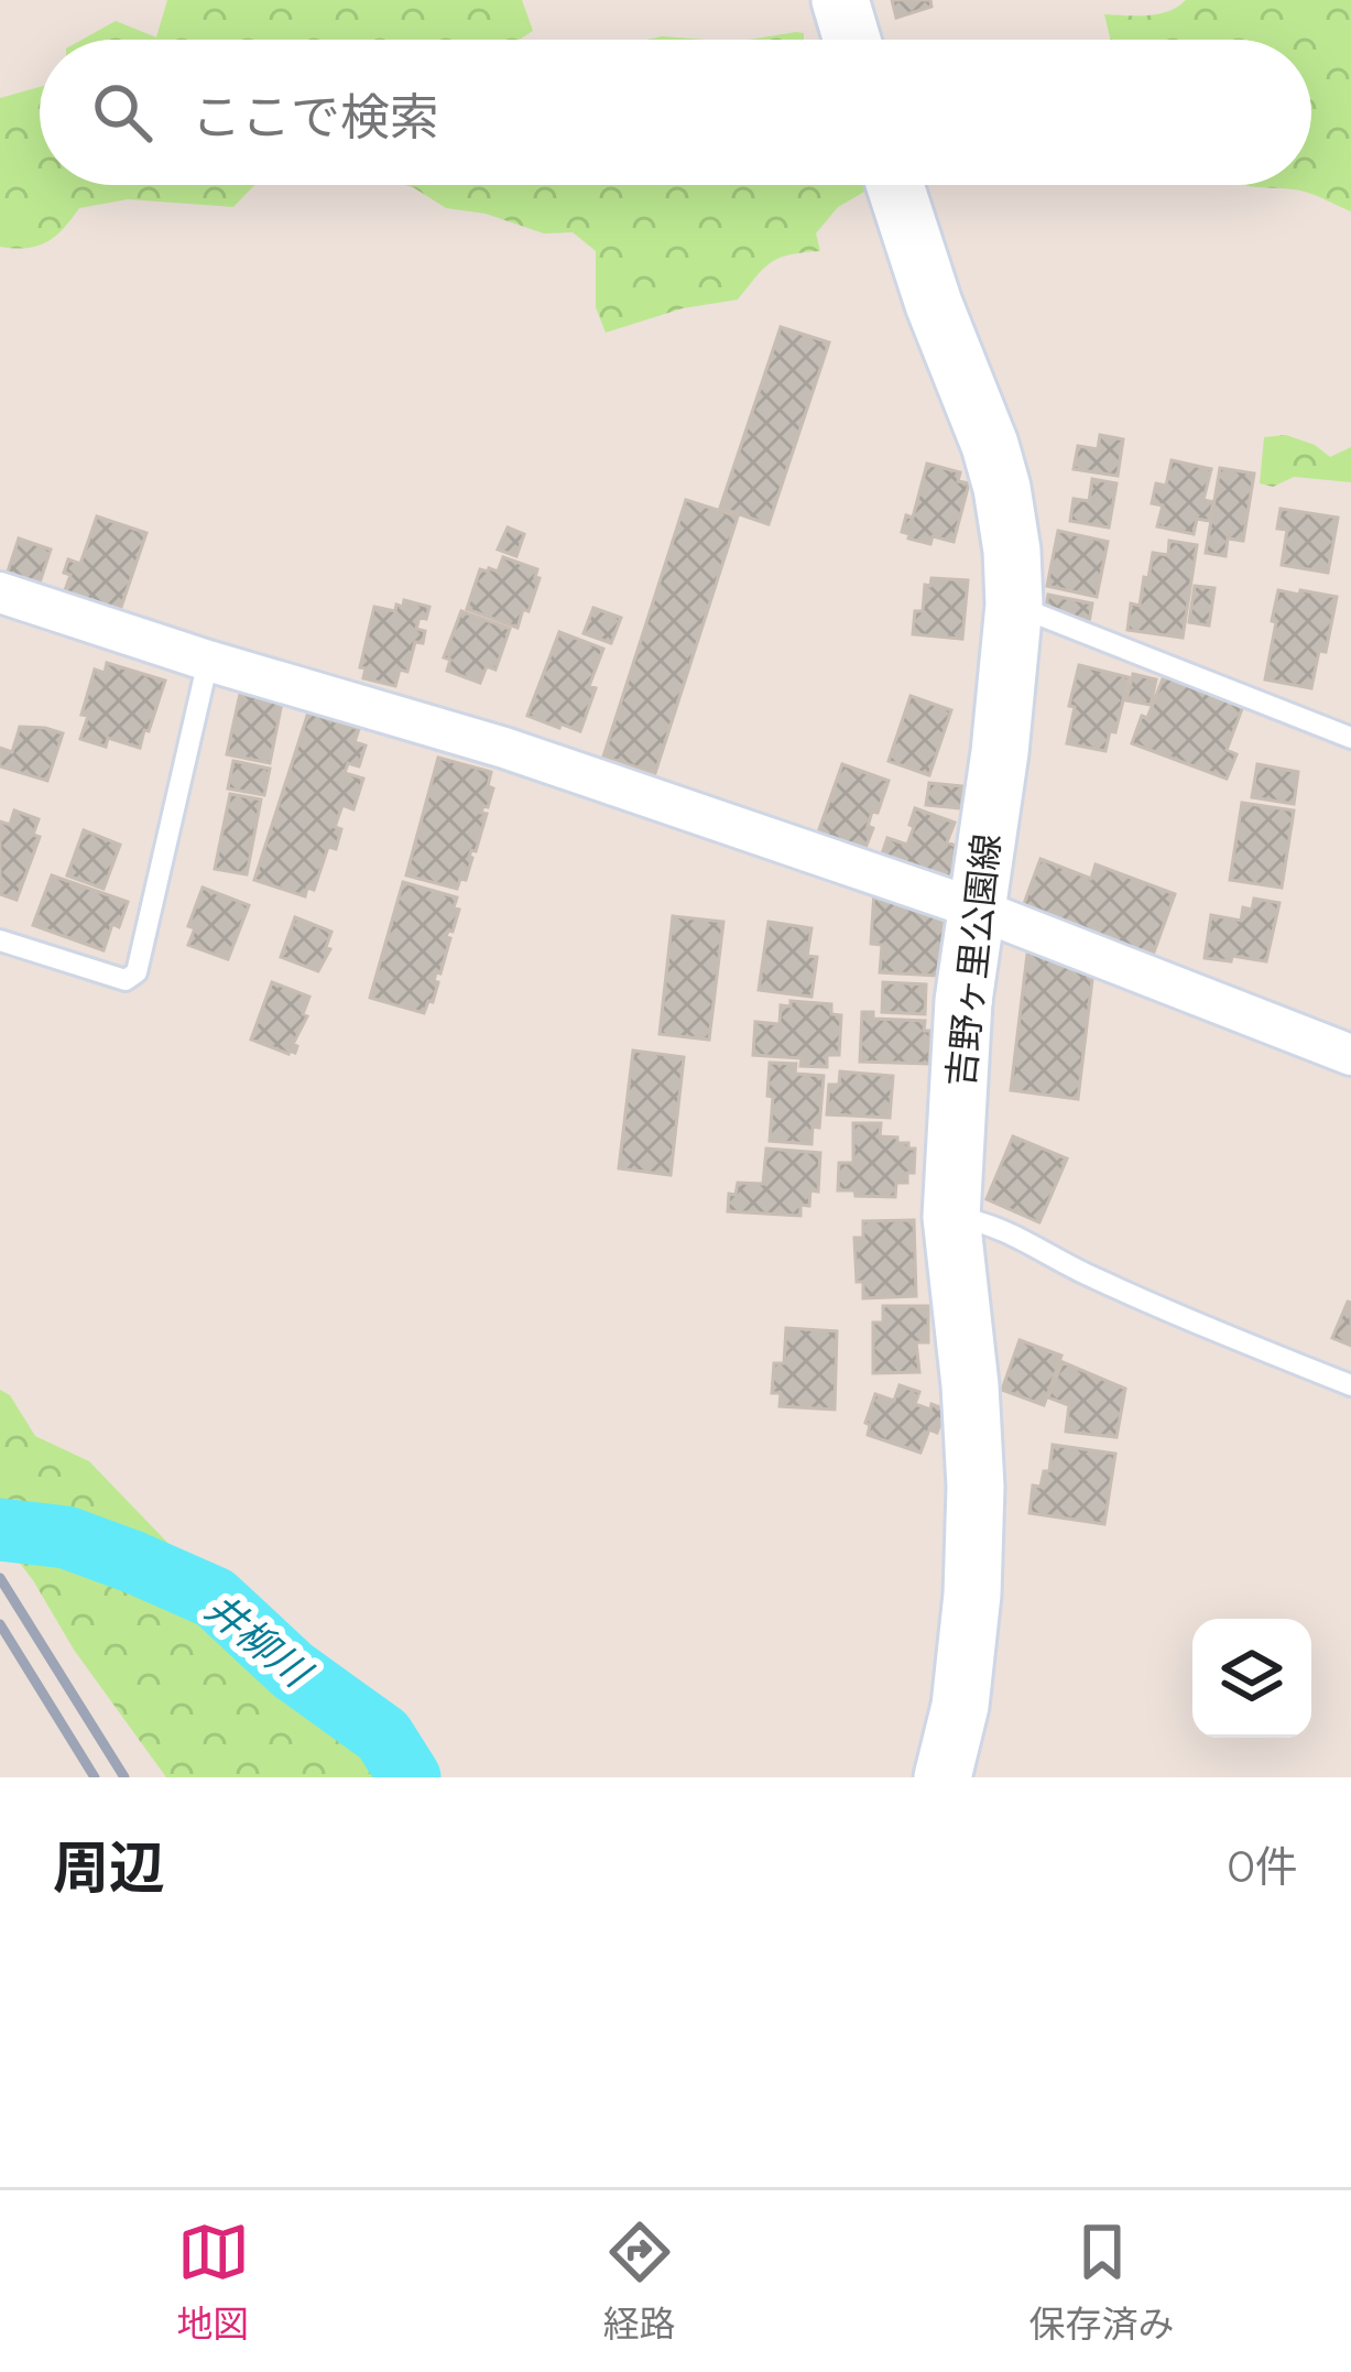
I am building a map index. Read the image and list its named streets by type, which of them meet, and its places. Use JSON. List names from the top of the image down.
{
  "streets": {
    "main road": ["吉野ヶ里公園線"]
  },
  "water": ["井柳川"],
  "page": {
    "search": "ここで検索",
    "heading": ["周辺", "0件"],
    "nav": ["地図", "経路", "保存済み"]
  }
}
